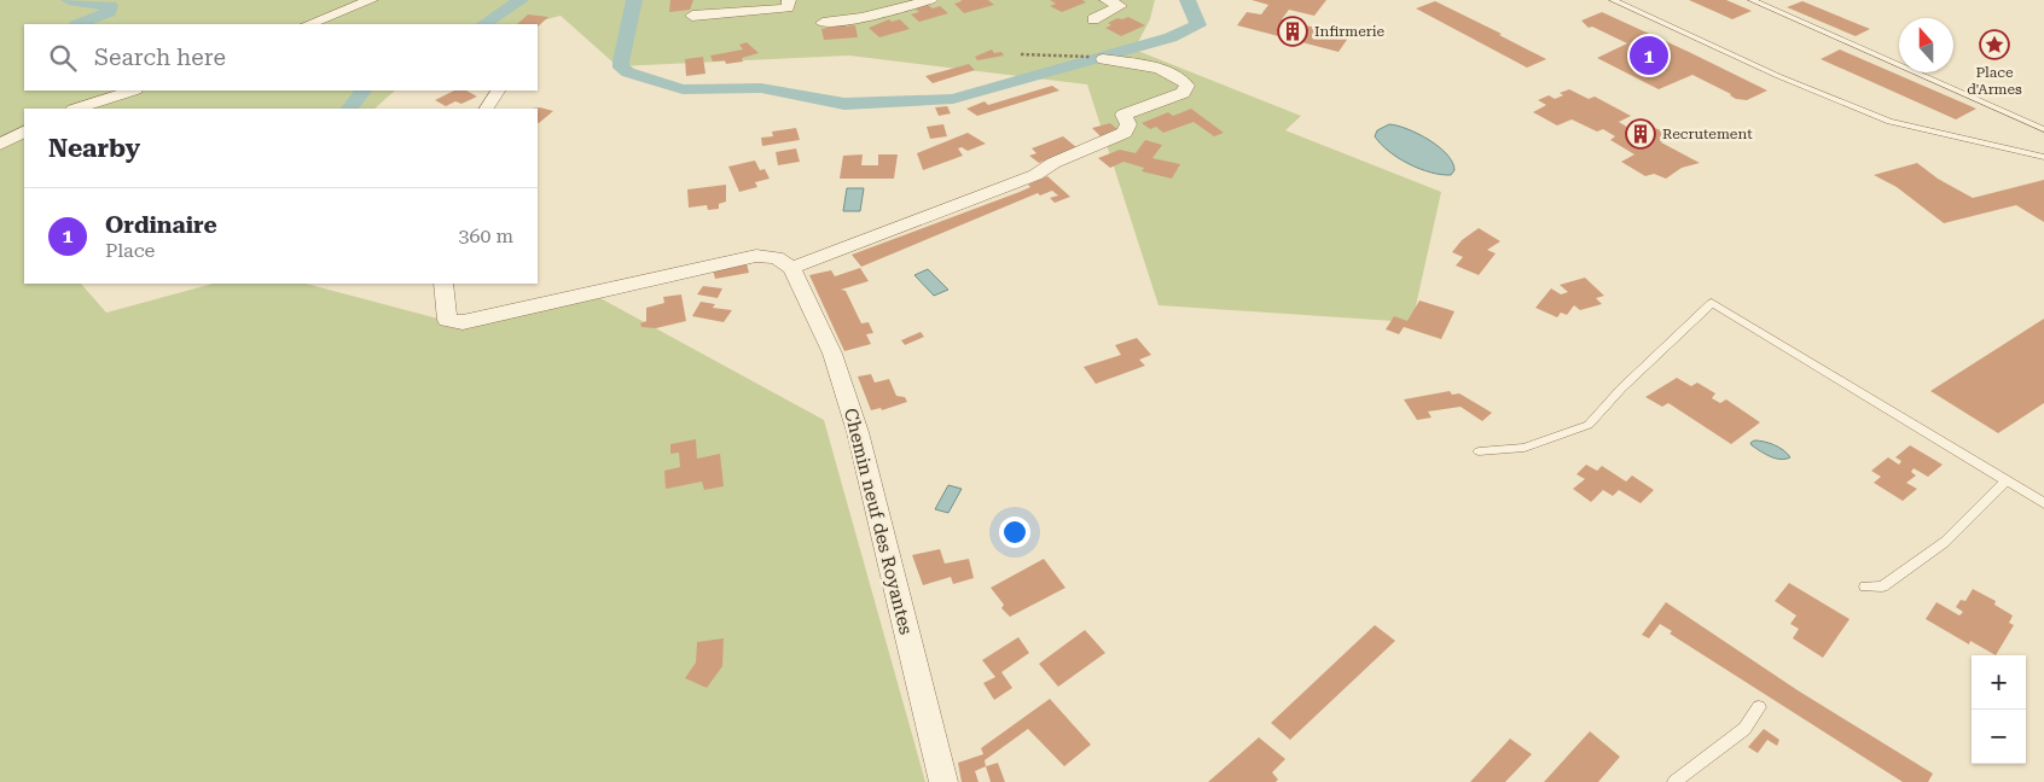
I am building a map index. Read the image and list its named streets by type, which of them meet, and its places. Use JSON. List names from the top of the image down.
{
  "streets": {
    "street": ["Chemin neuf des Royantes"]
  },
  "places": {
    "building": ["Infirmerie", "Recrutement"],
    "place": ["Place d'Armes"]
  },
  "north": "top",
  "page": {
    "search": "Search here",
    "pins": "1",
    "heading": "Nearby",
    "list": [
      {
        "mark": "1",
        "name": "Ordinaire",
        "note": "Place",
        "value": "360 m"
      }
    ],
    "map_buttons": ["+", "−"]
  }
}
